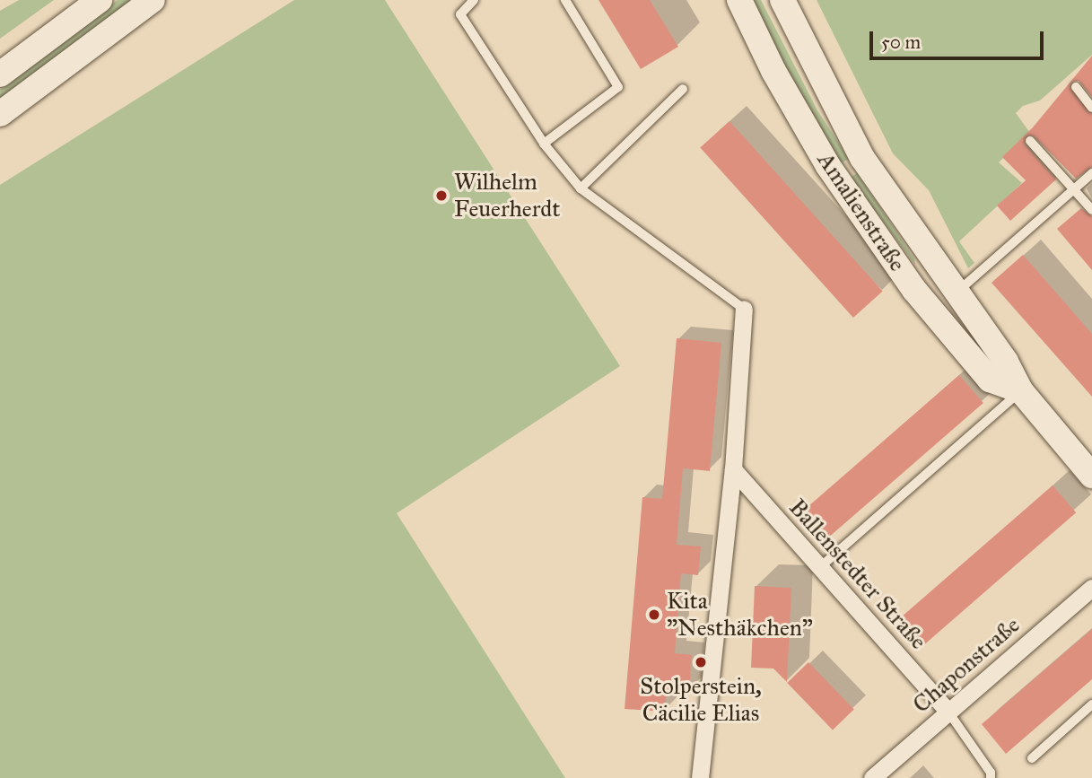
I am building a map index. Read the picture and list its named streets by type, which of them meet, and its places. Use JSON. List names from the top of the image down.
{
  "streets": {
    "main road": ["Amalienstraße"],
    "street": ["Ballenstedter Straße", "Chaponstraße"]
  },
  "crossings": [
    ["Ballenstedter Straße", "Chaponstraße"]
  ],
  "places": ["Wilhelm Feuerherdt", "Kita \"Nesthäkchen\"", "Stolperstein, Cäcilie Elias"],
  "scale_bar": "50 m"
}
